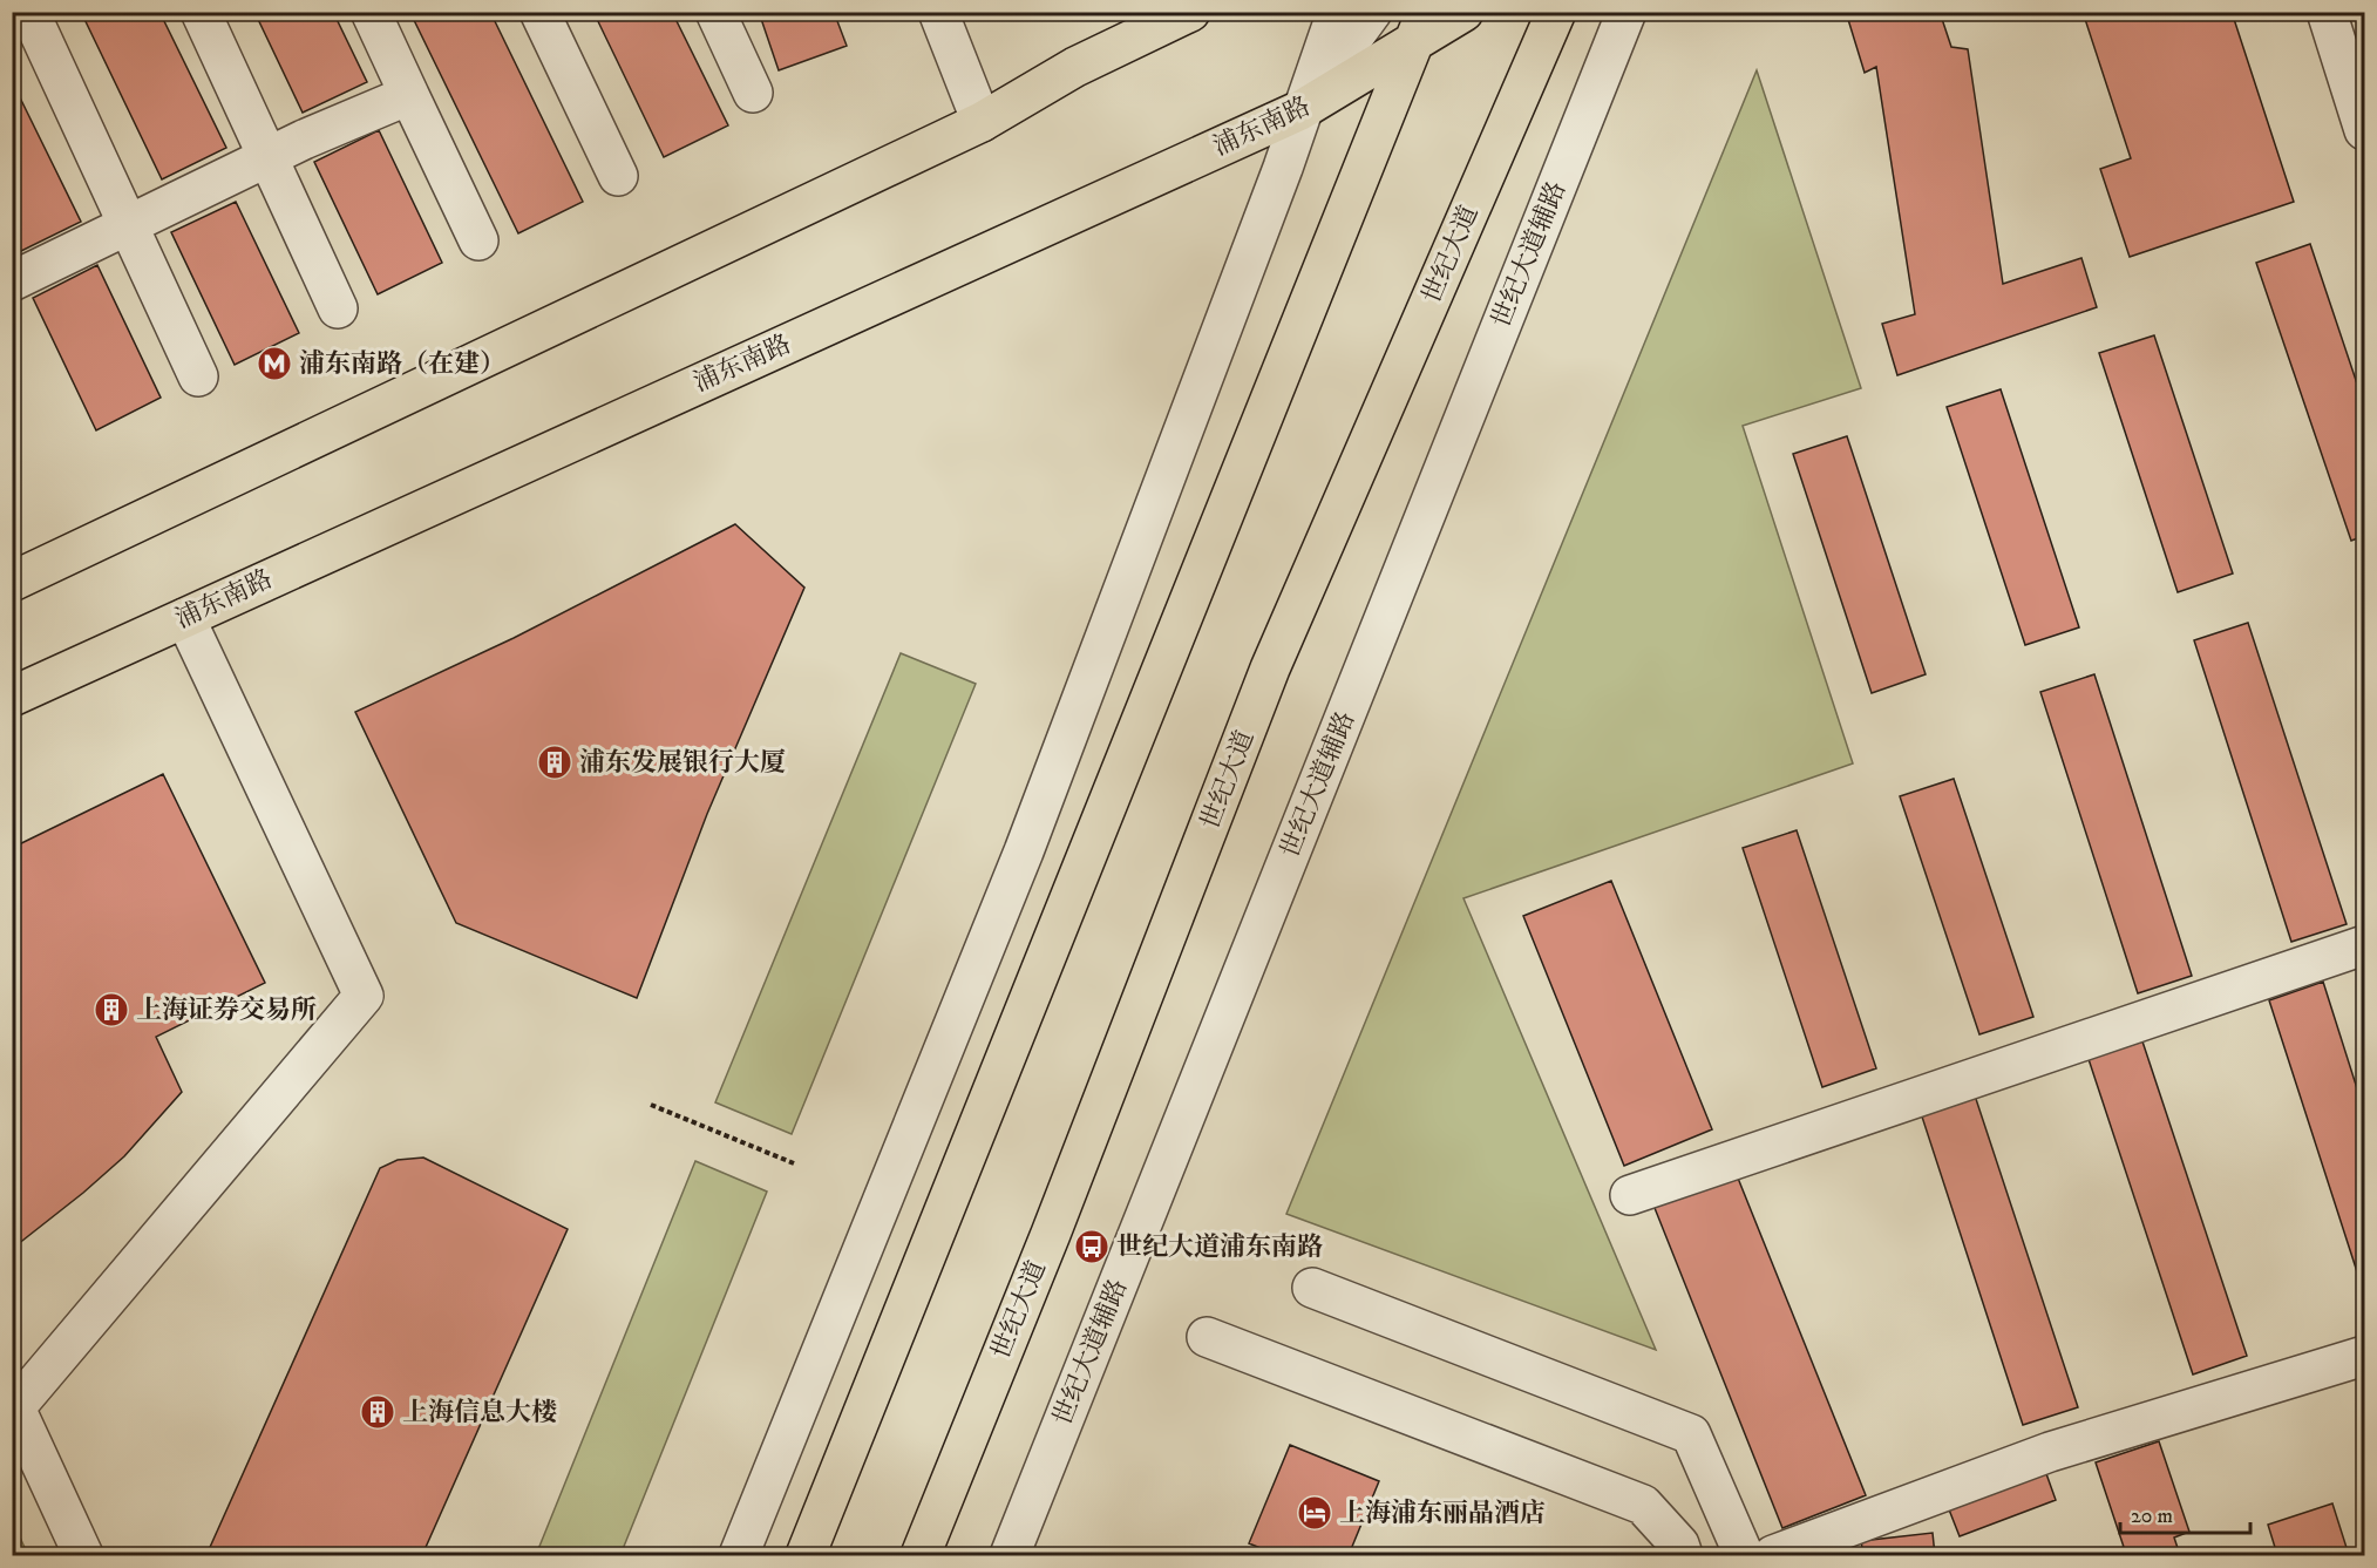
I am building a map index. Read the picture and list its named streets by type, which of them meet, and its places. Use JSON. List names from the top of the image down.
{
  "streets": {
    "main road": ["浦东南路", "世纪大道"],
    "street": ["世纪大道辅路"]
  },
  "places": {
    "metro station": ["浦东南路（在建）"],
    "building": ["浦东发展银行大厦", "上海证券交易所", "上海信息大楼"],
    "bus stop": ["世纪大道浦东南路"],
    "hotel": ["上海浦东丽晶酒店"]
  },
  "scale_bar": "20 m"
}
